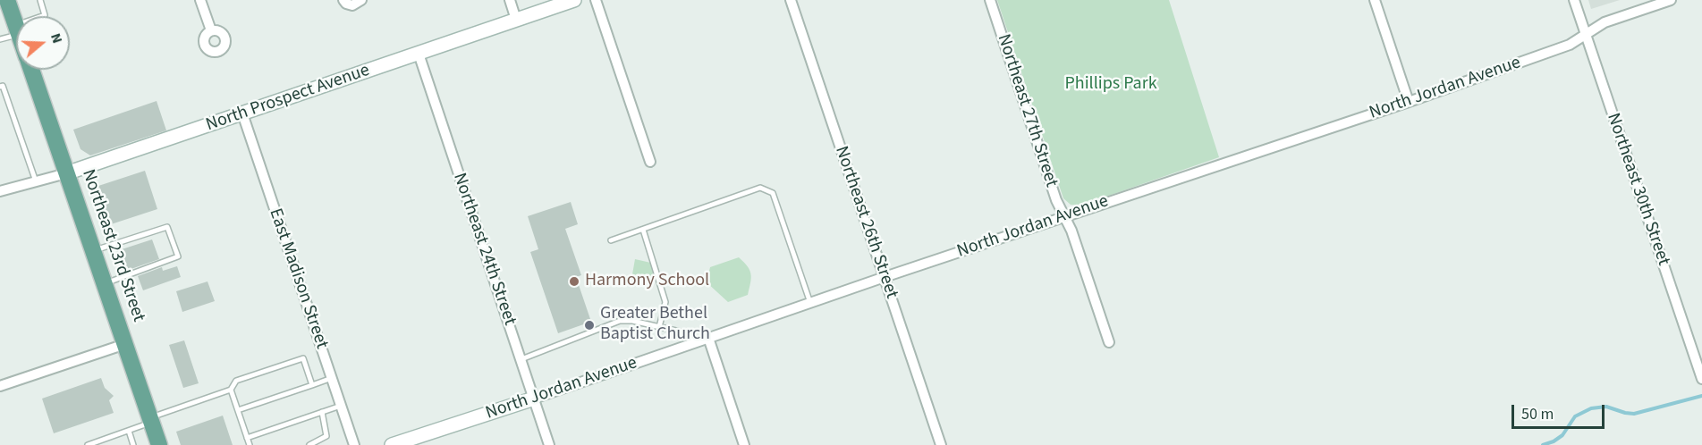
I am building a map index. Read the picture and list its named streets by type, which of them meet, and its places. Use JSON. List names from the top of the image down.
{
  "streets": {
    "main road": ["Northeast 23rd Street"],
    "street": [
      "North Jordan Avenue",
      "North Prospect Avenue",
      "Northeast 27th Street",
      "Northeast 30th Street",
      "Northeast 26th Street",
      "Northeast 24th Street",
      "East Madison Street"
    ]
  },
  "crossings": [
    ["North Jordan Avenue", "Northeast 27th Street"],
    ["North Jordan Avenue", "Northeast 30th Street"],
    ["North Jordan Avenue", "Northeast 26th Street"],
    ["North Jordan Avenue", "Northeast 24th Street"],
    ["North Prospect Avenue", "Northeast 23rd Street"],
    ["North Prospect Avenue", "Northeast 24th Street"],
    ["North Prospect Avenue", "East Madison Street"]
  ],
  "parks": ["Phillips Park"],
  "places": ["Harmony School", "Greater Bethel Baptist Church"],
  "scale_bar": "50 m",
  "north": "right"
}
